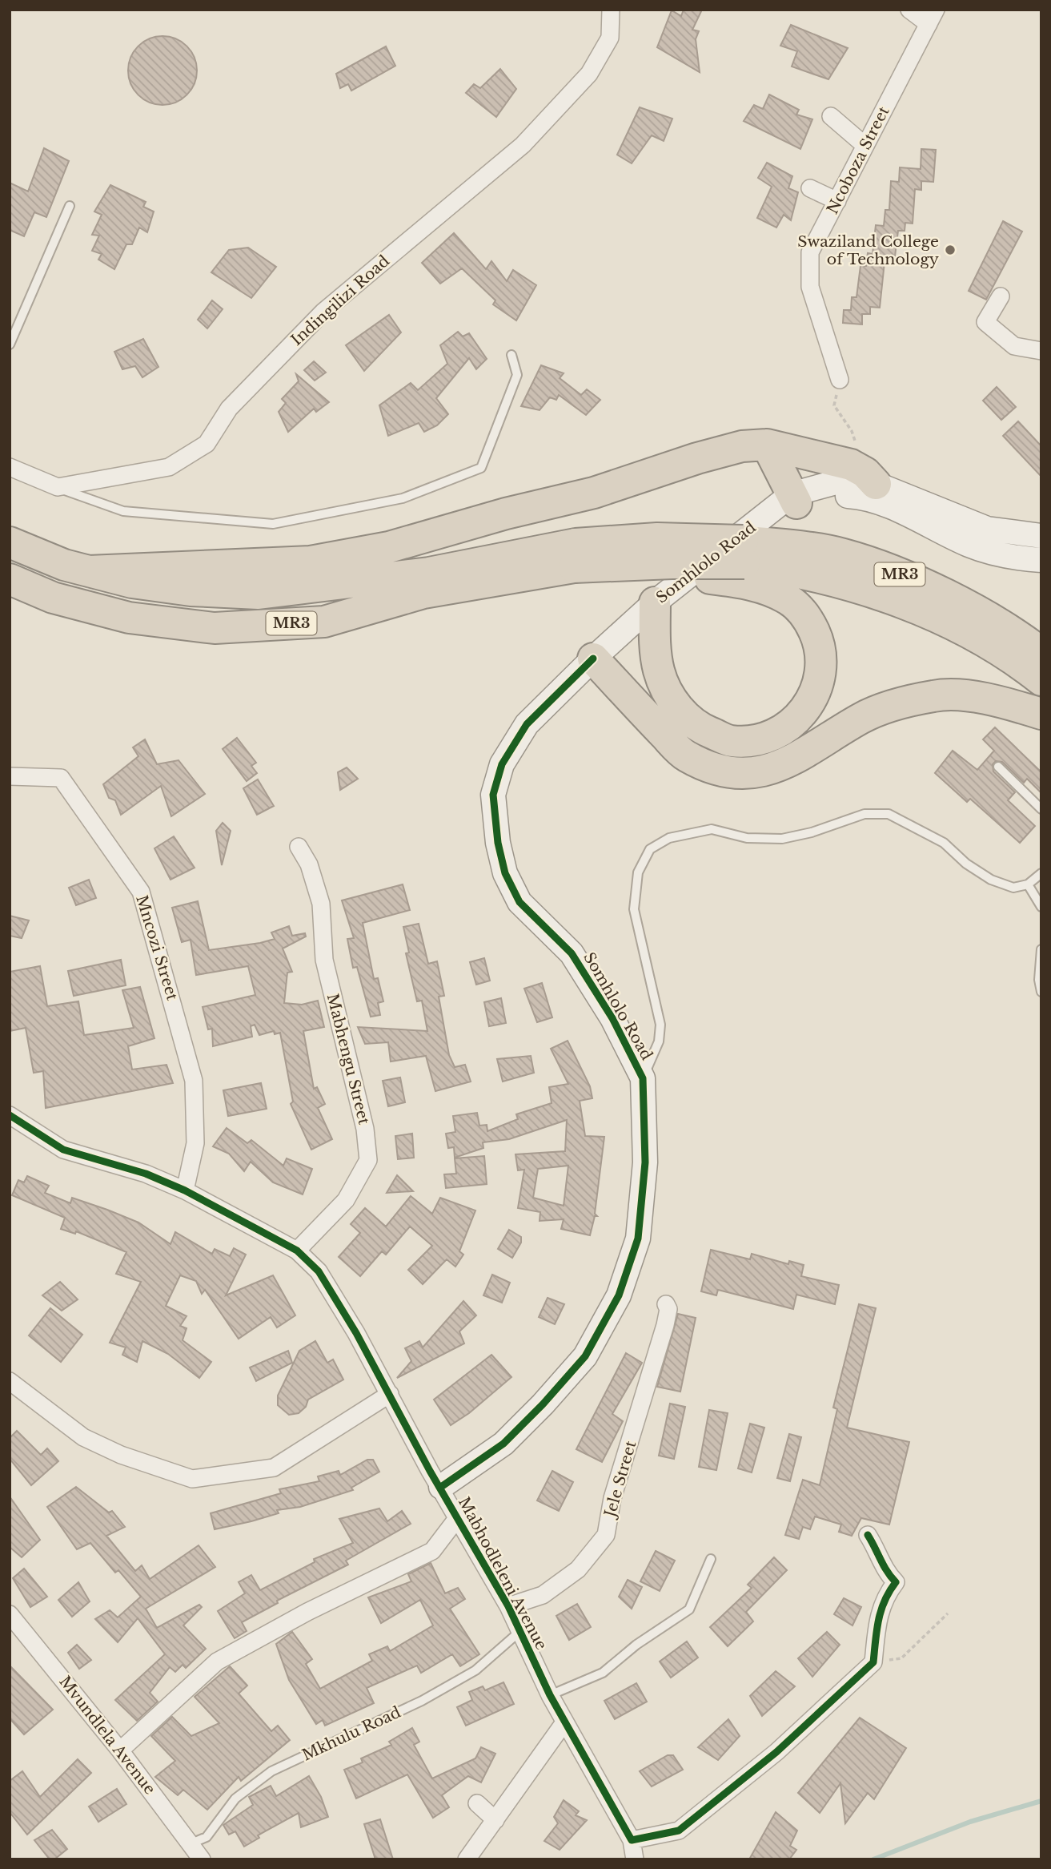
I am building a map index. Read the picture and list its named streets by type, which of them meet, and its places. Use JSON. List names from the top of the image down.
{
  "streets": {
    "highway": ["MR3"],
    "street": [
      "Ncoboza Street",
      "Indingilizi Road",
      "Somhlolo Road",
      "Mncozi Street",
      "Mabhengu Street",
      "Jele Street",
      "Mabhodleleni Avenue",
      "Mvundlela Avenue"
    ],
    "lane": ["Mkhulu Road"]
  },
  "crossings": [
    ["Somhlolo Road", "Mabhodleleni Avenue"],
    ["Mncozi Street", "Mabhodleleni Avenue"],
    ["Mabhengu Street", "Mabhodleleni Avenue"],
    ["Jele Street", "Mabhodleleni Avenue"],
    ["Mabhodleleni Avenue", "Mkhulu Road"],
    ["Mkhulu Road", "Mvundlela Avenue"]
  ],
  "places": ["Swaziland College of Technology"]
}
